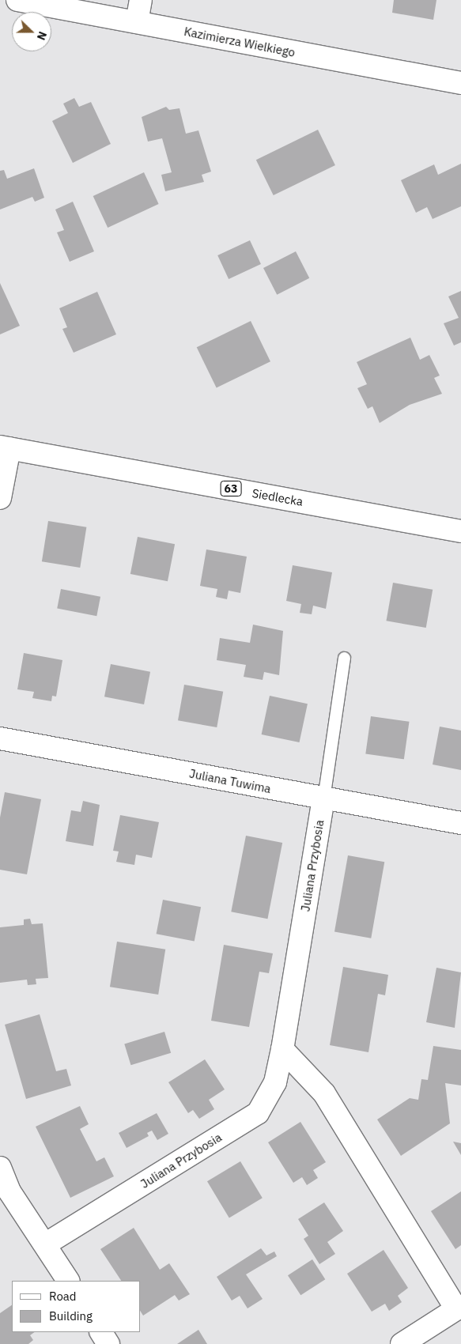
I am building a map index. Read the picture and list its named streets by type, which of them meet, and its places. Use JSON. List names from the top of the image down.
{
  "streets": {
    "street": [
      "Kazimierza Wielkiego",
      "63",
      "Siedlecka",
      "Juliana Tuwima",
      "Juliana Przybosia"
    ]
  },
  "crossings": [
    ["Juliana Tuwima", "Juliana Przybosia"]
  ],
  "legend": ["Road", "Building"],
  "north": "right"
}
